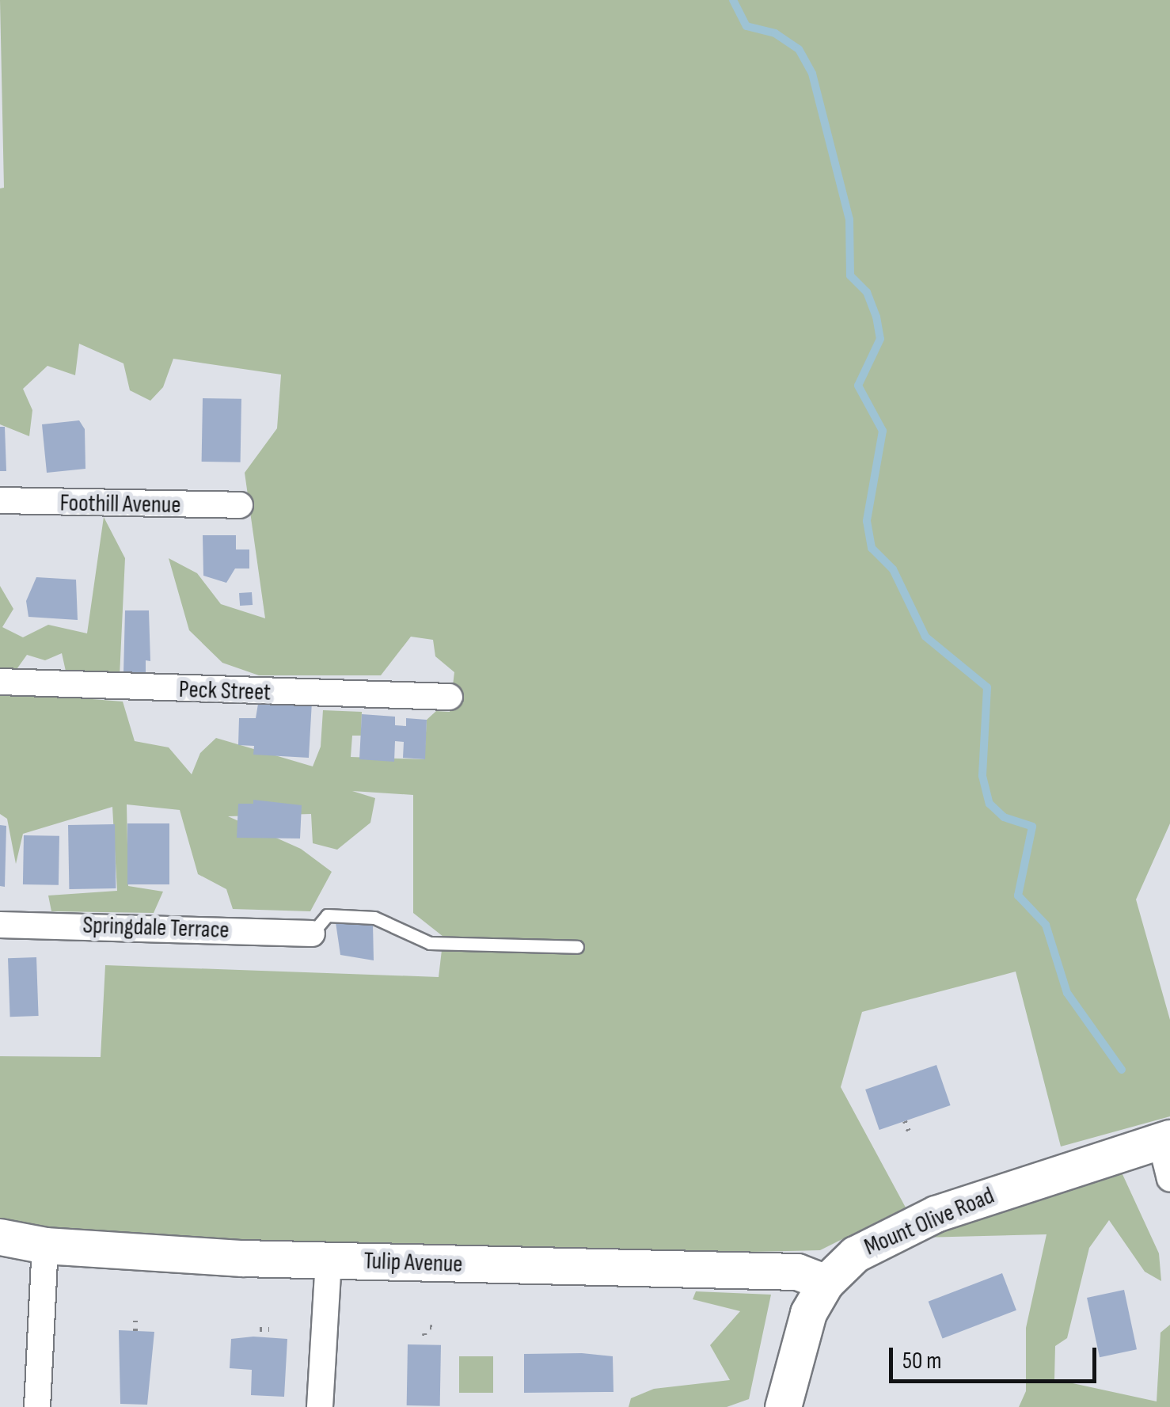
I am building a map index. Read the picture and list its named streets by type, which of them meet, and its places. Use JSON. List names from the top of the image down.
{
  "streets": {
    "street": [
      "Foothill Avenue",
      "Peck Street",
      "Springdale Terrace",
      "Mount Olive Road",
      "Tulip Avenue"
    ]
  },
  "crossings": [
    ["Mount Olive Road", "Tulip Avenue"]
  ],
  "scale_bar": "50 m"
}
